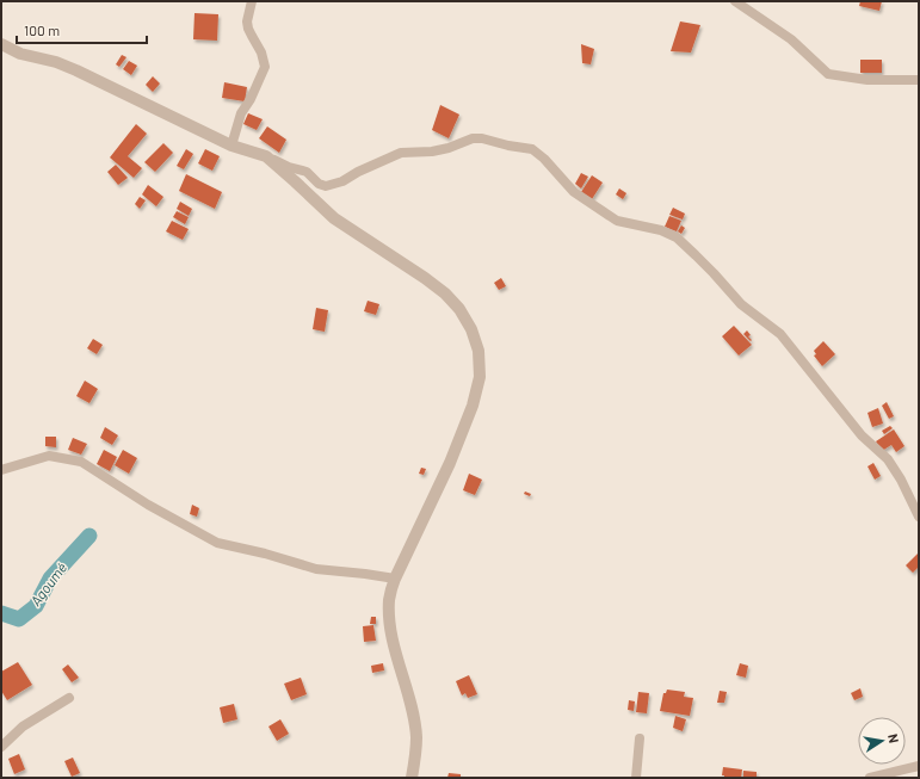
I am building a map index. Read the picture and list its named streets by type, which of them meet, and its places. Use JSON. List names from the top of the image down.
{
  "water": ["Agoumé"],
  "scale_bar": "100 m",
  "north": "right"
}
